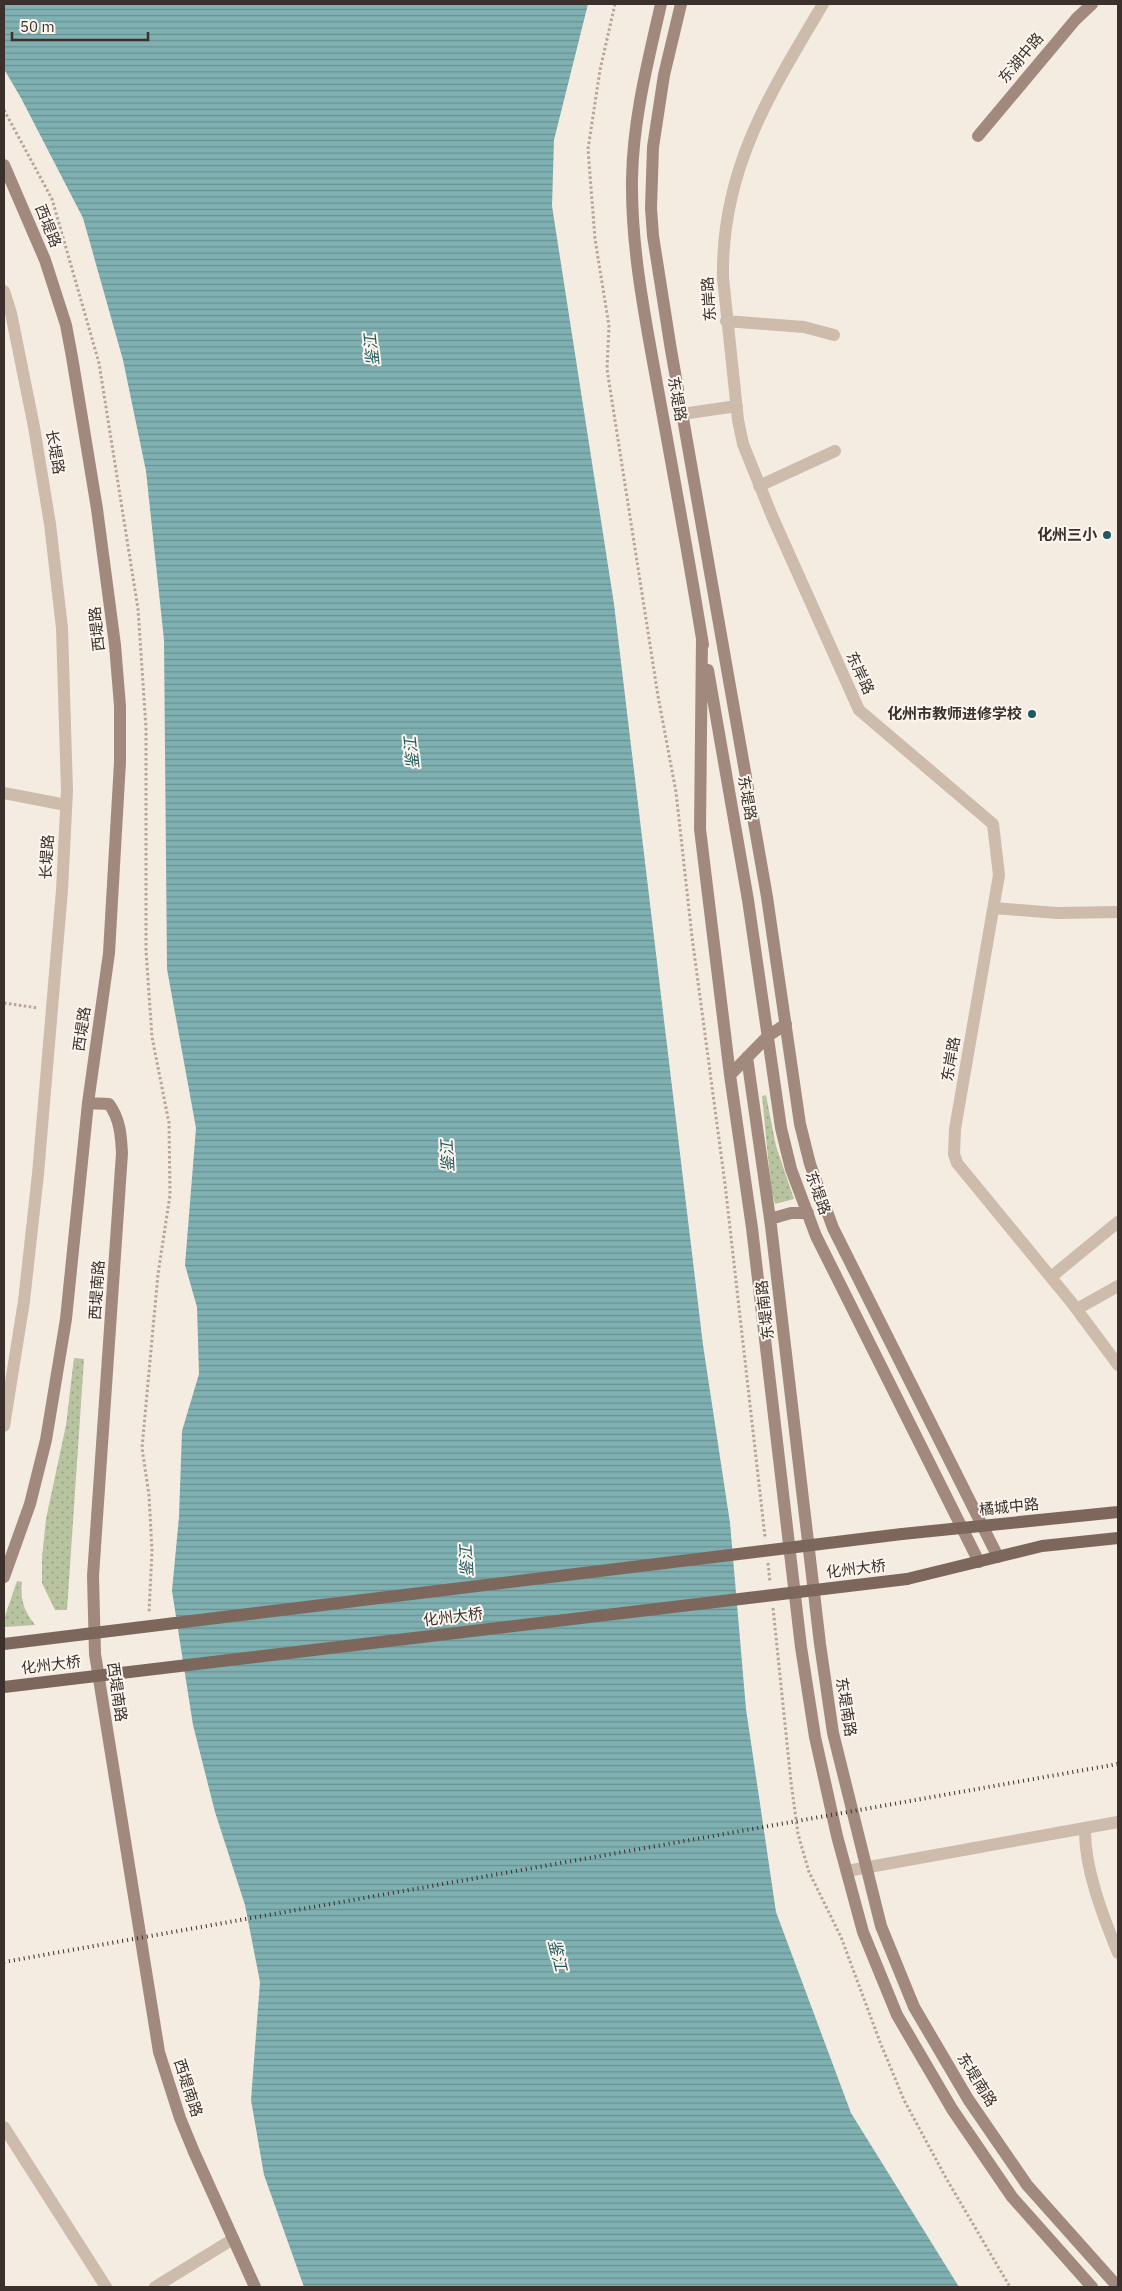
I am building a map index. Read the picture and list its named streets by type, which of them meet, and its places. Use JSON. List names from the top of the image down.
{
  "streets": {
    "main road": [
      "东湖中路",
      "西堤路",
      "东堤路",
      "西堤南路",
      "东堤南路",
      "橘城中路",
      "化州大桥"
    ],
    "street": ["东岸路", "长堤路"]
  },
  "crossings": [
    ["西堤路", "西堤南路"],
    ["东堤路", "东堤南路"],
    ["东堤路", "橘城中路"],
    ["东堤路", "化州大桥"],
    ["橘城中路", "化州大桥"]
  ],
  "water": ["鉴江"],
  "places": ["化州三小", "化州市教师进修学校"],
  "scale_bar": "50 m"
}
